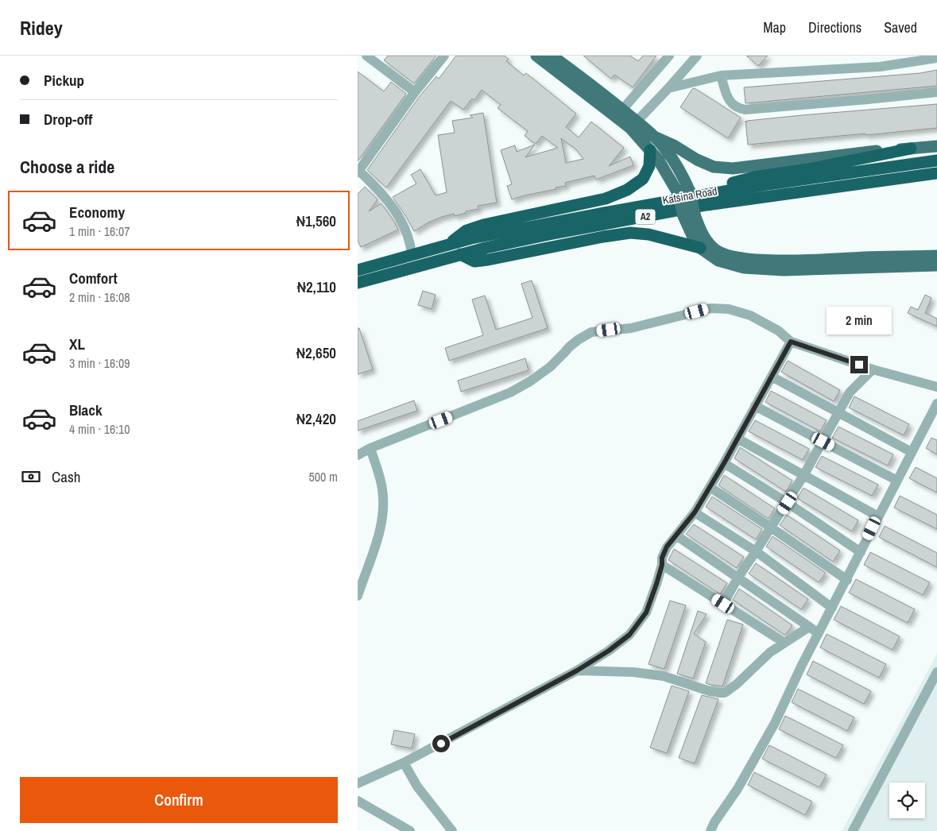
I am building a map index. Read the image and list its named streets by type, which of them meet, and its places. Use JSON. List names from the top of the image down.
{
  "streets": {
    "highway": ["Katsina Road", "A2"]
  },
  "page": {
    "header": "Ridey",
    "nav": ["Map", "Directions", "Saved"],
    "banner": ["Pickup", "Drop-off"],
    "heading": "Choose a ride",
    "list": [
      {
        "name": "Economy",
        "note": "1 min · 16:07",
        "value": "₦1,560"
      },
      {
        "name": "Comfort",
        "note": "2 min · 16:08",
        "value": "₦2,110"
      },
      {
        "name": "XL",
        "note": "3 min · 16:09",
        "value": "₦2,650"
      },
      {
        "name": "Black",
        "note": "4 min · 16:10",
        "value": "₦2,420"
      }
    ],
    "bubble": "2 min",
    "pay": ["Cash", "500 m"],
    "buttons": "Confirm"
  }
}
